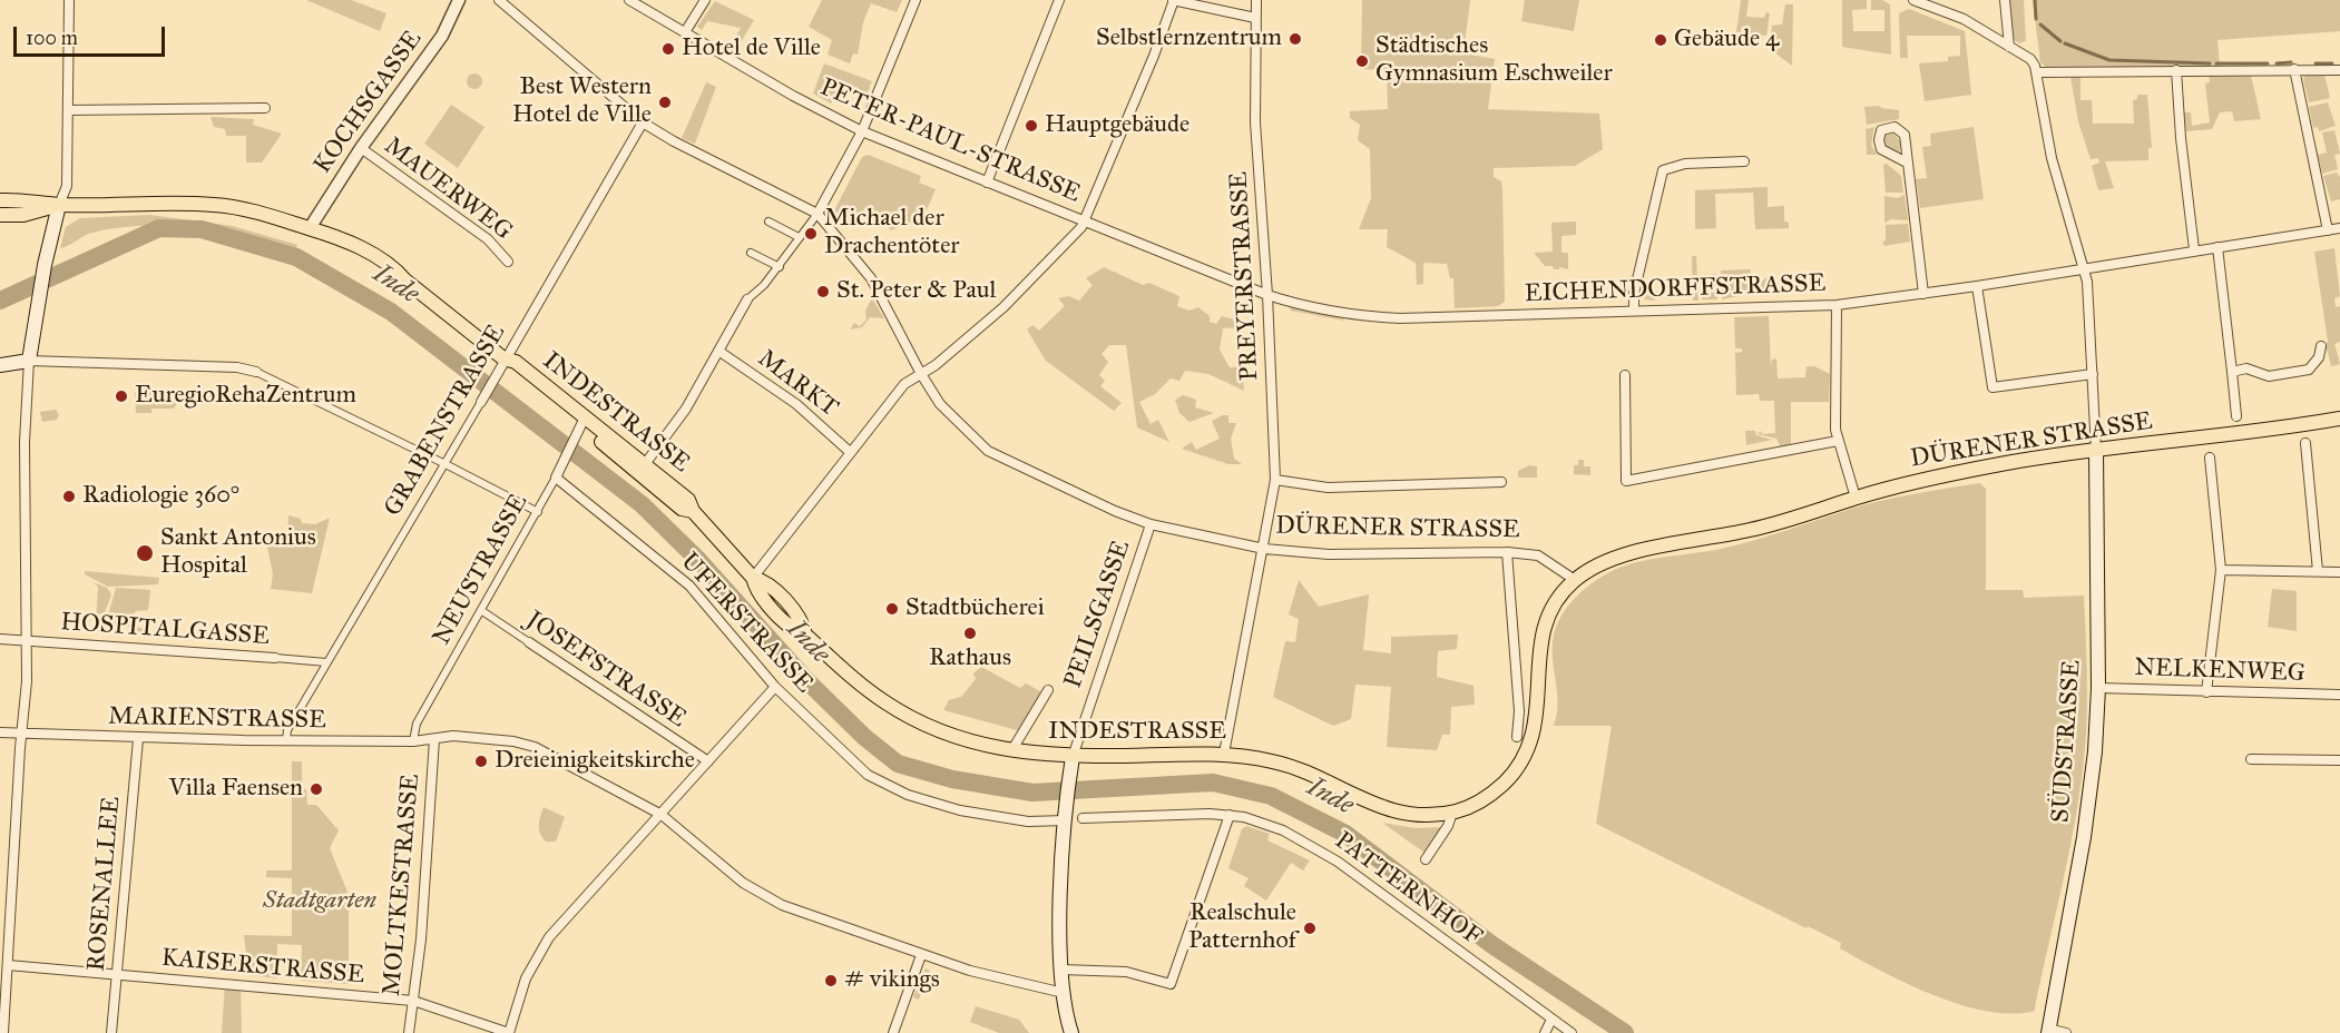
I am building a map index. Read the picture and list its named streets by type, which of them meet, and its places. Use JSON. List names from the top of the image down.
{
  "streets": {
    "main road": ["INDESTRASSE", "DÜRENER STRASSE", "SÜDSTRASSE"],
    "street": [
      "KOCHSGASSE",
      "PETER-PAUL-STRASSE",
      "MAUERWEG",
      "PREYERSTRASSE",
      "EICHENDORFFSTRASSE",
      "MARKT",
      "GRABENSTRASSE",
      "NEUSTRASSE",
      "PEILSGASSE",
      "UFERSTRASSE",
      "HOSPITALGASSE",
      "JOSEFSTRASSE",
      "NELKENWEG",
      "MARIENSTRASSE",
      "ROSENALLEE",
      "MOLTKESTRASSE",
      "PATTERNHOF",
      "KAISERSTRASSE"
    ]
  },
  "crossings": [
    ["KOCHSGASSE", "MAUERWEG"],
    ["KOCHSGASSE", "INDESTRASSE"],
    ["PETER-PAUL-STRASSE", "PREYERSTRASSE"],
    ["PETER-PAUL-STRASSE", "EICHENDORFFSTRASSE"],
    ["PREYERSTRASSE", "EICHENDORFFSTRASSE"],
    ["PREYERSTRASSE", "INDESTRASSE"],
    ["PREYERSTRASSE", "DÜRENER STRASSE"],
    ["INDESTRASSE", "GRABENSTRASSE"],
    ["INDESTRASSE", "DÜRENER STRASSE"],
    ["INDESTRASSE", "NEUSTRASSE"],
    ["INDESTRASSE", "PEILSGASSE"],
    ["GRABENSTRASSE", "DÜRENER STRASSE"],
    ["GRABENSTRASSE", "HOSPITALGASSE"],
    ["GRABENSTRASSE", "MARIENSTRASSE"],
    ["DÜRENER STRASSE", "PEILSGASSE"],
    ["DÜRENER STRASSE", "SÜDSTRASSE"],
    ["NEUSTRASSE", "UFERSTRASSE"],
    ["NEUSTRASSE", "JOSEFSTRASSE"],
    ["NEUSTRASSE", "MARIENSTRASSE"],
    ["NELKENWEG", "SÜDSTRASSE"],
    ["MARIENSTRASSE", "ROSENALLEE"],
    ["MARIENSTRASSE", "MOLTKESTRASSE"],
    ["ROSENALLEE", "KAISERSTRASSE"],
    ["MOLTKESTRASSE", "KAISERSTRASSE"]
  ],
  "water": ["Inde"],
  "parks": ["Stadtgarten"],
  "places": [
    "Selbstlernzentrum",
    "Gebäude 4",
    "Hotel de Ville",
    "Städtisches Gymnasium Eschweiler",
    "Best Western Hotel de Ville",
    "Hauptgebäude",
    "Michael der Drachentöter",
    "St. Peter & Paul",
    "EuregioRehaZentrum",
    "Radiologie 360°",
    "Sankt Antonius Hospital",
    "Stadtbücherei",
    "Rathaus",
    "Dreieinigkeitskirche",
    "Villa Faensen",
    "Realschule Patternhof",
    "# vikings"
  ],
  "scale_bar": "100 m"
}
